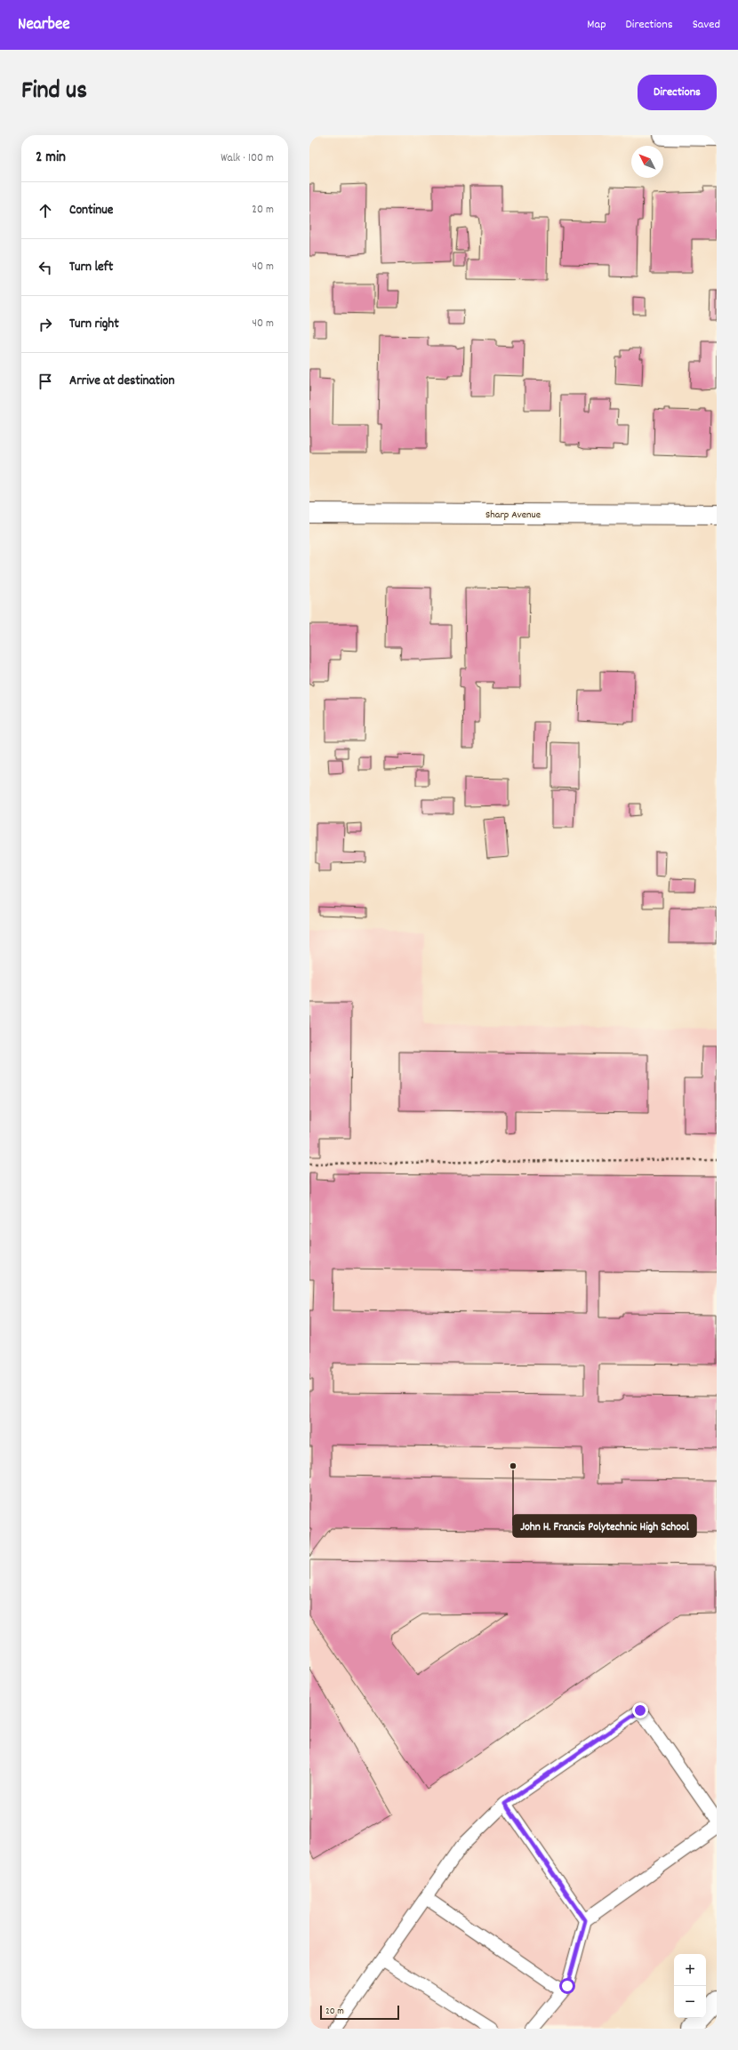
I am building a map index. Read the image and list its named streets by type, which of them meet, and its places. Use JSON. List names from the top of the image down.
{
  "streets": {
    "street": ["Sharp Avenue"]
  },
  "places": ["John H. Francis Polytechnic High School"],
  "scale_bar": "20 m",
  "north": "top left",
  "page": {
    "header": "Nearbee",
    "nav": ["Map", "Directions", "Saved"],
    "title": "Find us",
    "buttons": "Directions",
    "heading": ["2 min", "Walk · 100 m"],
    "list": [
      ["Continue", "20 m"],
      ["Turn left", "40 m"],
      ["Turn right", "40 m"],
      "Arrive at destination"
    ],
    "map_buttons": ["+", "−"],
    "scale": "20 m"
  }
}
